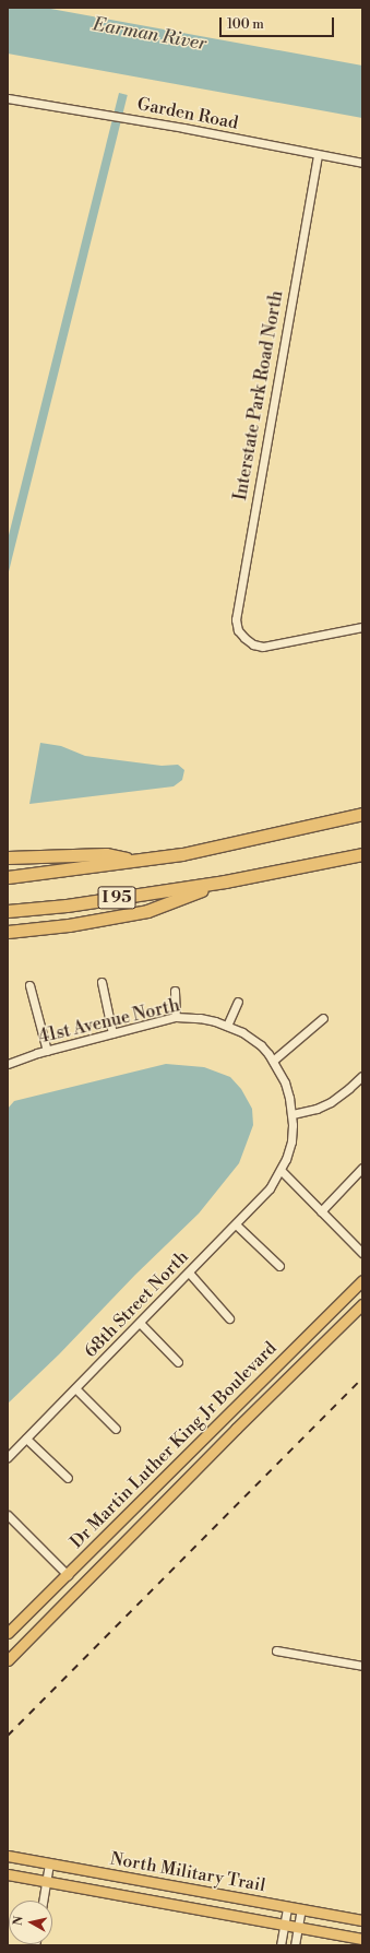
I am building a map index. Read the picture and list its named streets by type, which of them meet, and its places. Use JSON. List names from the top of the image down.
{
  "streets": {
    "highway": ["I 95"],
    "main road": ["Dr Martin Luther King Jr Boulevard", "North Military Trail"],
    "street": [
      "Garden Road",
      "Interstate Park Road North",
      "41st Avenue North",
      "68th Street North"
    ]
  },
  "crossings": [
    ["Garden Road", "Interstate Park Road North"],
    ["41st Avenue North", "68th Street North"]
  ],
  "water": ["Earman River"],
  "scale_bar": "100 m",
  "north": "left"
}
